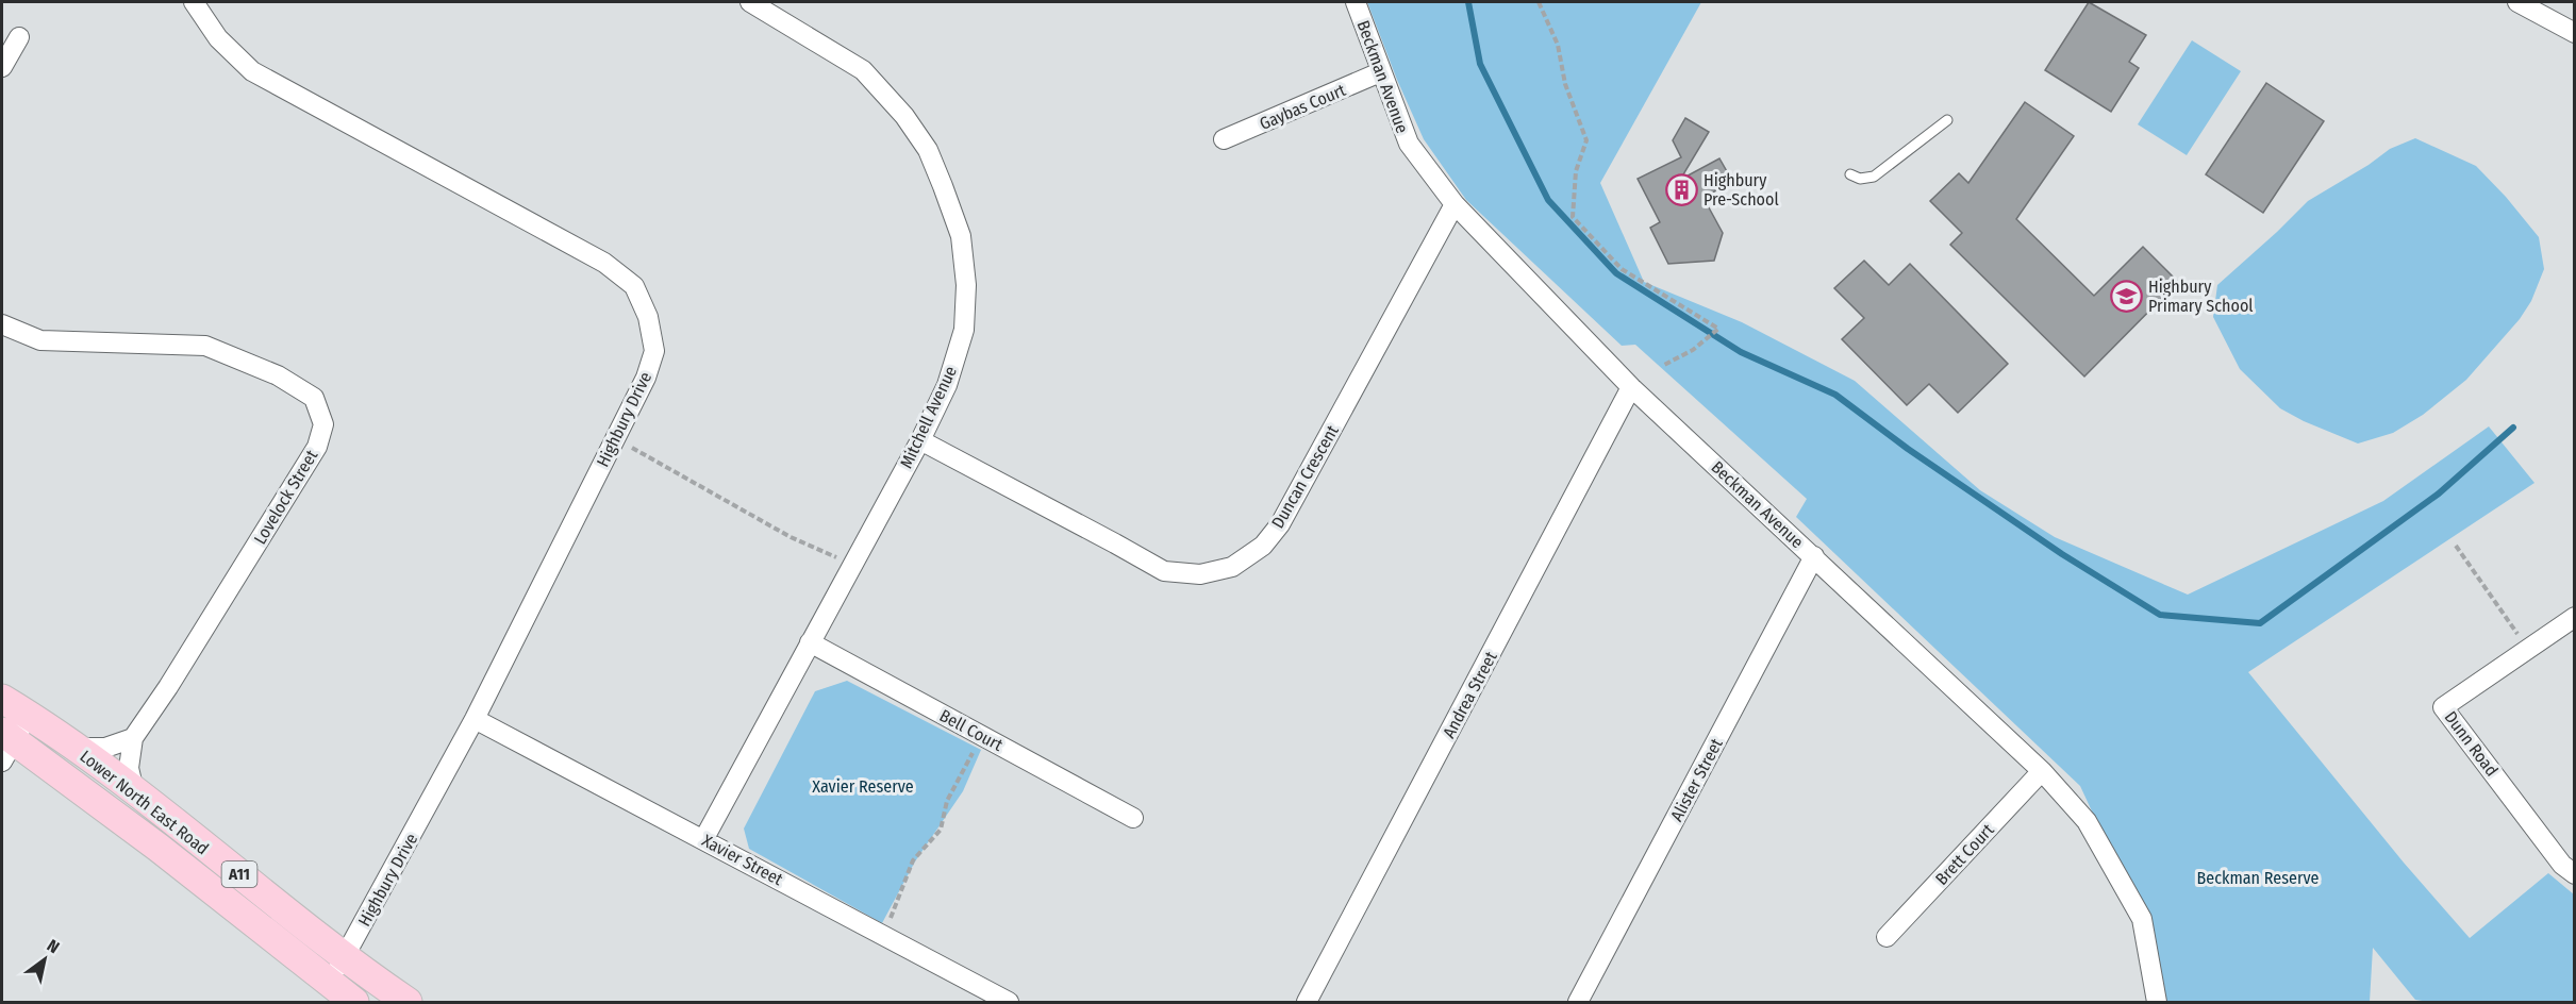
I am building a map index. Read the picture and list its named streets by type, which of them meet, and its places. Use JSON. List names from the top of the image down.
{
  "streets": {
    "main road": ["Lower North East Road", "A11"],
    "street": [
      "Beckman Avenue",
      "Gaybas Court",
      "Mitchell Avenue",
      "Highbury Drive",
      "Duncan Crescent",
      "Lovelock Street",
      "Andrea Street",
      "Bell Court",
      "Dunn Road",
      "Alister Street",
      "Brett Court",
      "Xavier Street"
    ]
  },
  "crossings": [
    ["Beckman Avenue", "Gaybas Court"],
    ["Beckman Avenue", "Duncan Crescent"],
    ["Beckman Avenue", "Andrea Street"],
    ["Beckman Avenue", "Alister Street"],
    ["Beckman Avenue", "Brett Court"],
    ["Mitchell Avenue", "Duncan Crescent"],
    ["Mitchell Avenue", "Bell Court"],
    ["Mitchell Avenue", "Xavier Street"],
    ["Highbury Drive", "Lower North East Road"],
    ["Highbury Drive", "Xavier Street"],
    ["Lovelock Street", "Lower North East Road"]
  ],
  "parks": ["Xavier Reserve", "Beckman Reserve"],
  "places": {
    "building": ["Highbury Pre-School"],
    "school or university": ["Highbury Primary School"]
  },
  "north": "top right"
}
